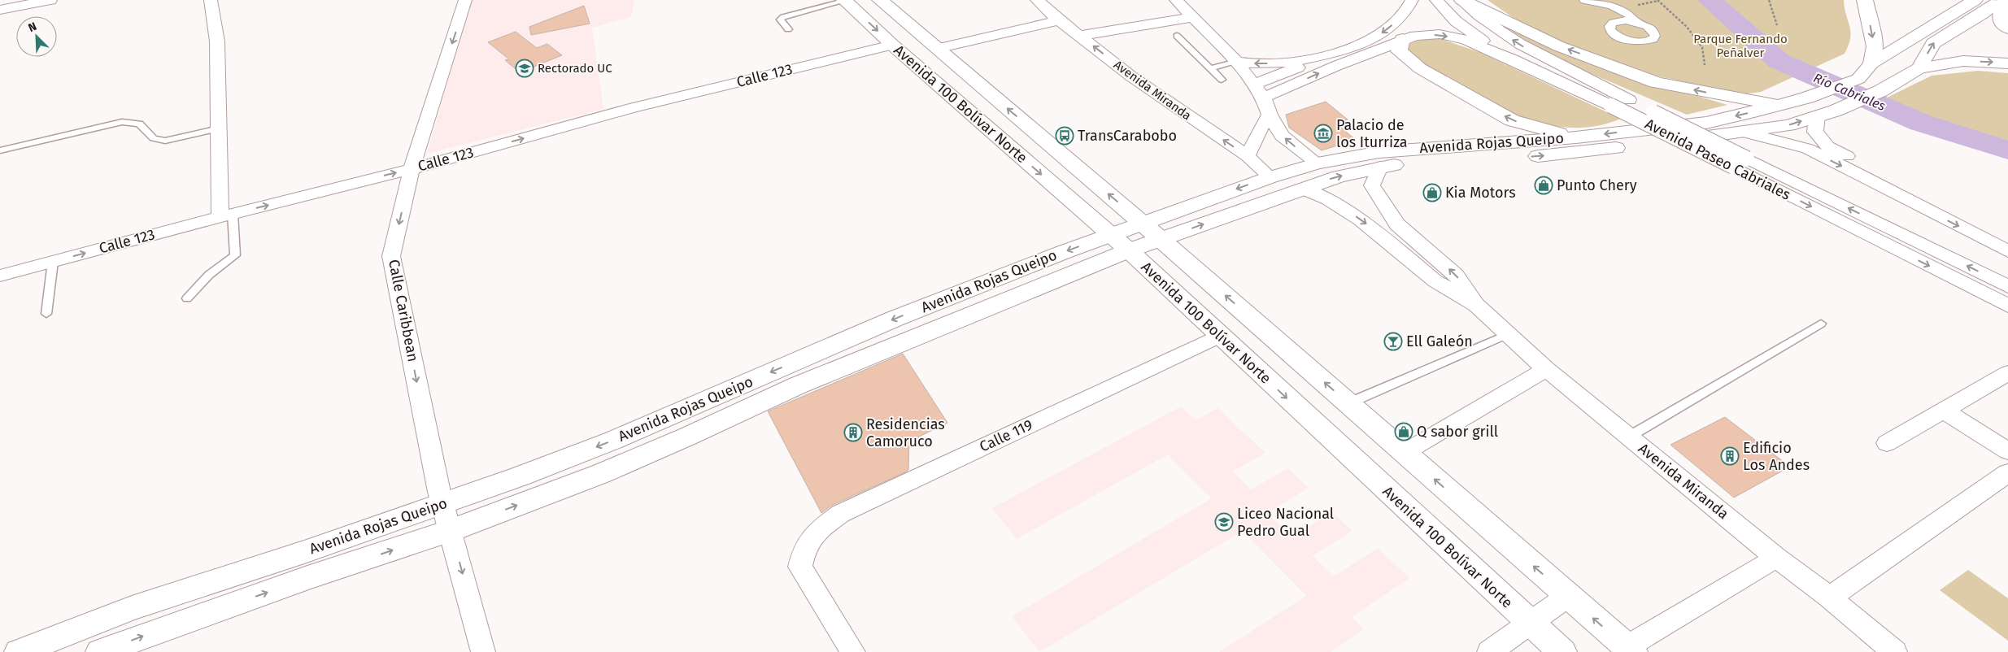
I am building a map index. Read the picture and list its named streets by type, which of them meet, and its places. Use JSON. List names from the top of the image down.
{
  "streets": {
    "main road": ["Avenida 100 Bolívar Norte", "Avenida Rojas Queipo"],
    "street": [
      "Calle 123",
      "Avenida Miranda",
      "Avenida Paseo Cabriales",
      "Calle Caribbean",
      "Calle 119"
    ]
  },
  "crossings": [
    ["Calle 123", "Avenida 100 Bolívar Norte"],
    ["Calle 123", "Calle Caribbean"],
    ["Avenida Miranda", "Avenida Rojas Queipo"],
    ["Avenida 100 Bolívar Norte", "Avenida Rojas Queipo"],
    ["Avenida 100 Bolívar Norte", "Calle 119"],
    ["Avenida Rojas Queipo", "Calle Caribbean"]
  ],
  "one_way": ["Calle 123", "Calle Caribbean"],
  "water": ["Río Cabriales"],
  "parks": ["Parque Fernando Peñalver"],
  "places": {
    "school or university": ["Rectorado UC", "Liceo Nacional Pedro Gual"],
    "museum": ["Palacio de los Iturriza"],
    "bus stop": ["TransCarabobo"],
    "shop": ["Punto Chery", "Kia Motors", "Q sabor grill"],
    "bar": ["Ell Galeón"],
    "building": ["Residencias Camoruco", "Edificio Los Andes"]
  },
  "north": "top left"
}
